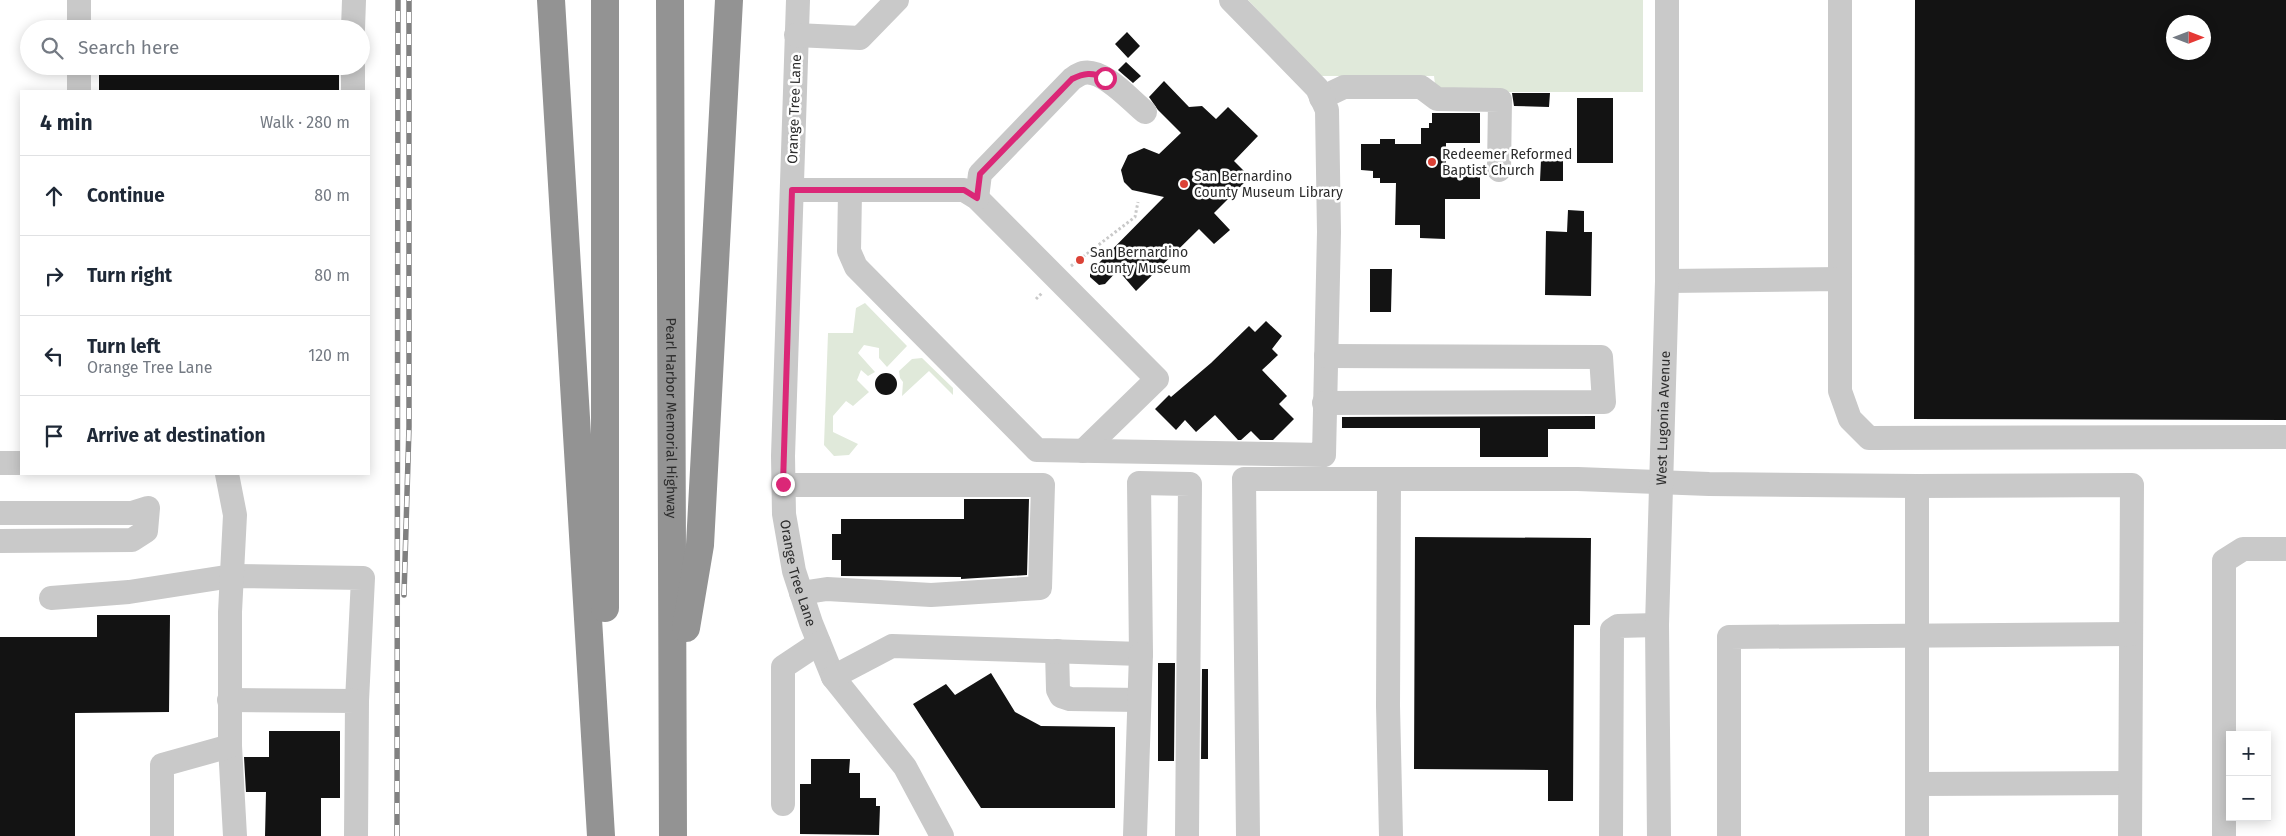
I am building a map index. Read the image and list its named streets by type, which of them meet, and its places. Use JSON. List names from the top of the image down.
{
  "streets": {
    "highway": ["Pearl Harbor Memorial Highway"],
    "street": ["Orange Tree Lane", "West Lugonia Avenue"]
  },
  "places": ["Redeemer Reformed Baptist Church", "San Bernardino County Museum Library", "San Bernardino County Museum"],
  "north": "right",
  "page": {
    "search": "Search here",
    "heading": ["4 min", "Walk · 280 m"],
    "list": [
      ["Continue", "80 m"],
      ["Turn right", "80 m"],
      ["Turn left", "Orange Tree Lane", "120 m"],
      "Arrive at destination"
    ],
    "map_buttons": ["+", "−"]
  }
}
